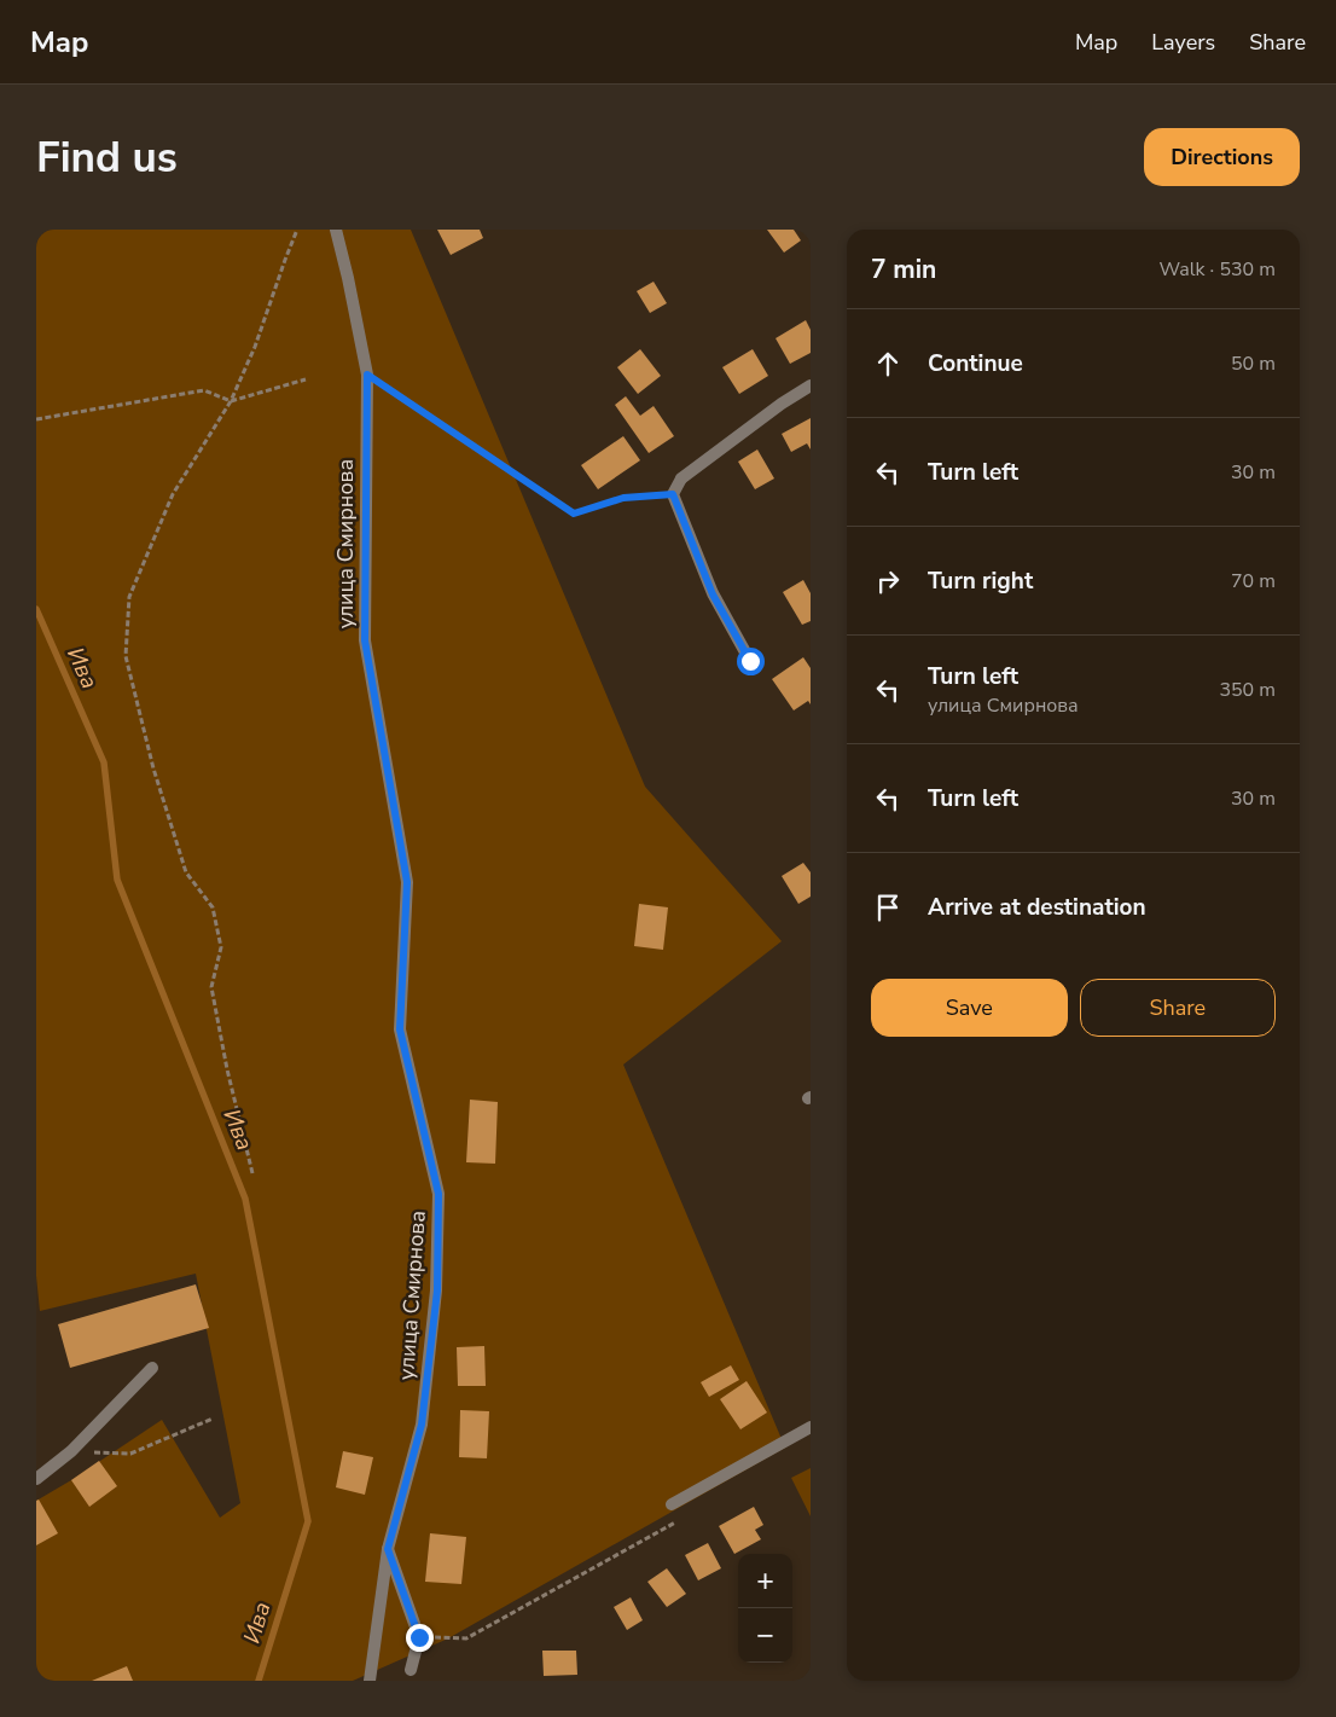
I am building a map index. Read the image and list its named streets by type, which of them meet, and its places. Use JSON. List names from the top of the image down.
{
  "streets": {
    "street": ["улица Смирнова"]
  },
  "water": ["Ива"],
  "page": {
    "header": "Map",
    "nav": ["Map", "Layers", "Share"],
    "buttons": [
      "Directions",
      ["Save", "Share"]
    ],
    "title": "Find us",
    "heading": ["7 min", "Walk · 530 m"],
    "list": [
      ["Continue", "50 m"],
      ["Turn left", "30 m"],
      ["Turn right", "70 m"],
      ["Turn left", "улица Смирнова", "350 m"],
      ["Turn left", "30 m"],
      "Arrive at destination"
    ],
    "map_buttons": ["+", "−"]
  }
}
